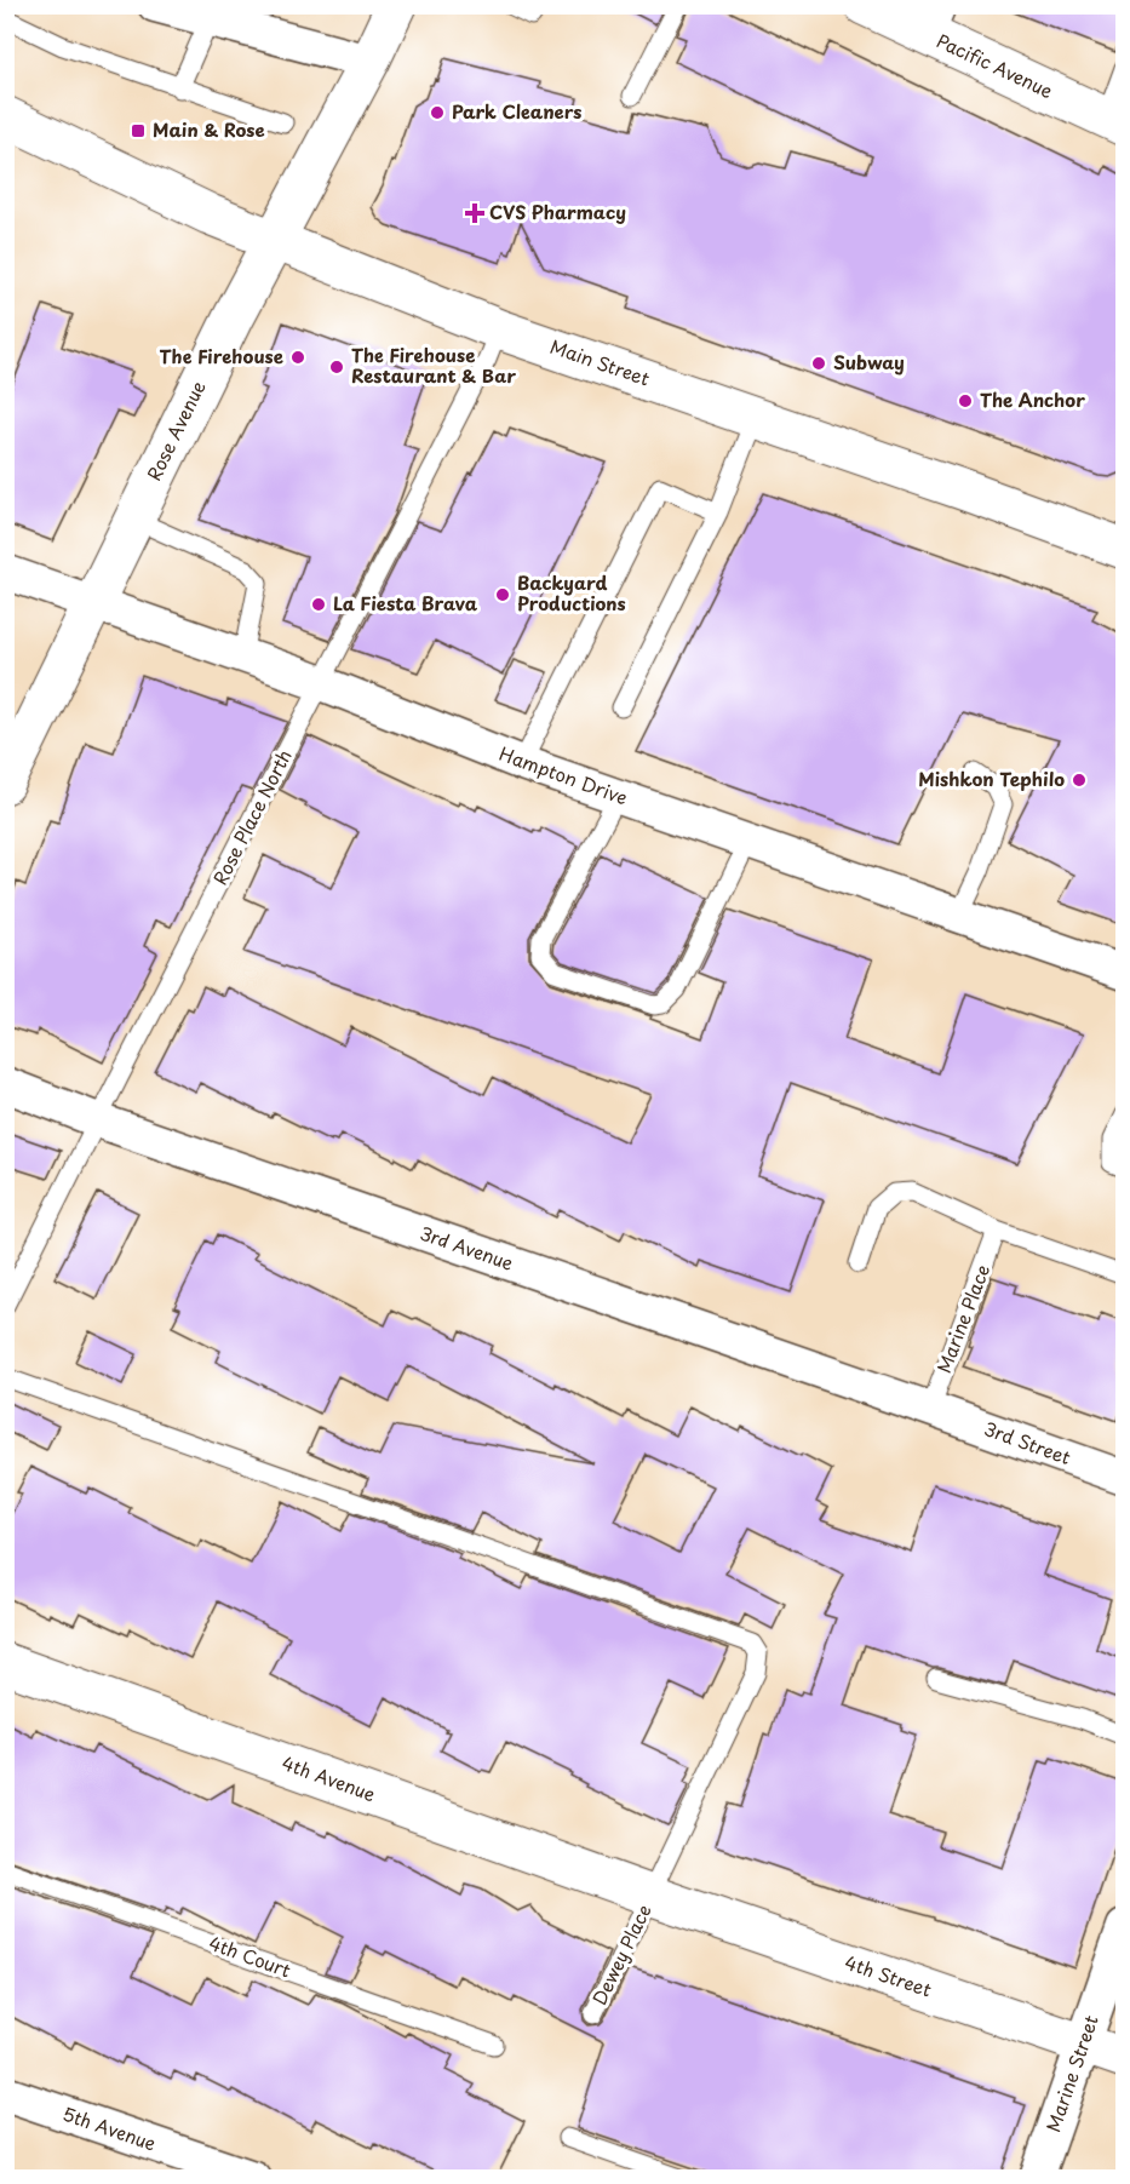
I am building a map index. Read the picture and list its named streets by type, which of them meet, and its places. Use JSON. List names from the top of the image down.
{
  "streets": {
    "street": [
      "Pacific Avenue",
      "Main Street",
      "Rose Avenue",
      "Hampton Drive",
      "3rd Avenue",
      "3rd Street",
      "4th Avenue",
      "4th Street",
      "Marine Street",
      "5th Avenue"
    ],
    "lane": [
      "Rose Place North",
      "Marine Place",
      "Dewey Place",
      "4th Court"
    ]
  },
  "crossings": [
    ["Main Street", "Rose Avenue"],
    ["Main Street", "Rose Place North"],
    ["Rose Avenue", "Hampton Drive"],
    ["Hampton Drive", "Rose Place North"],
    ["Rose Place North", "3rd Avenue"],
    ["3rd Avenue", "Marine Place"],
    ["3rd Avenue", "3rd Street"],
    ["Marine Place", "3rd Street"],
    ["4th Avenue", "Dewey Place"],
    ["4th Avenue", "4th Street"],
    ["Dewey Place", "4th Street"],
    ["4th Street", "Marine Street"]
  ],
  "places": {
    "other": [
      "Park Cleaners",
      "The Firehouse",
      "Subway",
      "The Firehouse Restaurant & Bar",
      "The Anchor",
      "Backyard Productions",
      "La Fiesta Brava",
      "Mishkon Tephilo"
    ],
    "transit": ["Main & Rose"],
    "health": ["CVS Pharmacy"]
  }
}
